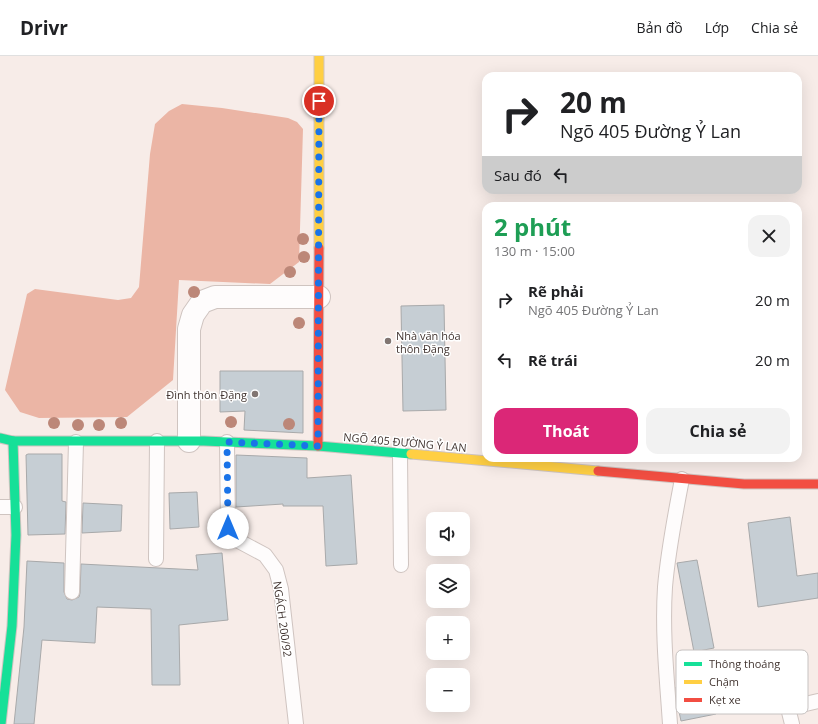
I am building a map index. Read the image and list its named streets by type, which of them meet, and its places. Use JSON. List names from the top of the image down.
{
  "streets": {
    "street": ["NGÕ 405 ĐƯỜNG Ỷ LAN"],
    "lane": ["NGÁCH 200/92"]
  },
  "crossings": [
    ["NGÕ 405 ĐƯỜNG Ỷ LAN", "NGÁCH 200/92"]
  ],
  "places": ["Nhà văn hóa thôn Đặng", "Đình thôn Đặng"],
  "legend": ["Thông thoáng", "Chậm", "Kẹt xe"],
  "page": {
    "header": "Drivr",
    "nav": ["Bản đồ", "Lớp", "Chia sẻ"],
    "turn": ["20 m", "Ngõ 405 Đường Ỷ Lan"],
    "then": "Sau đó",
    "heading": ["2 phút", "130 m · 15:00"],
    "list": [
      {
        "name": "Rẽ phải",
        "note": "Ngõ 405 Đường Ỷ Lan",
        "value": "20 m"
      },
      {
        "name": "Rẽ trái",
        "value": "20 m"
      }
    ],
    "buttons": ["Thoát", "Chia sẻ"],
    "map_buttons": ["+", "−"]
  }
}
